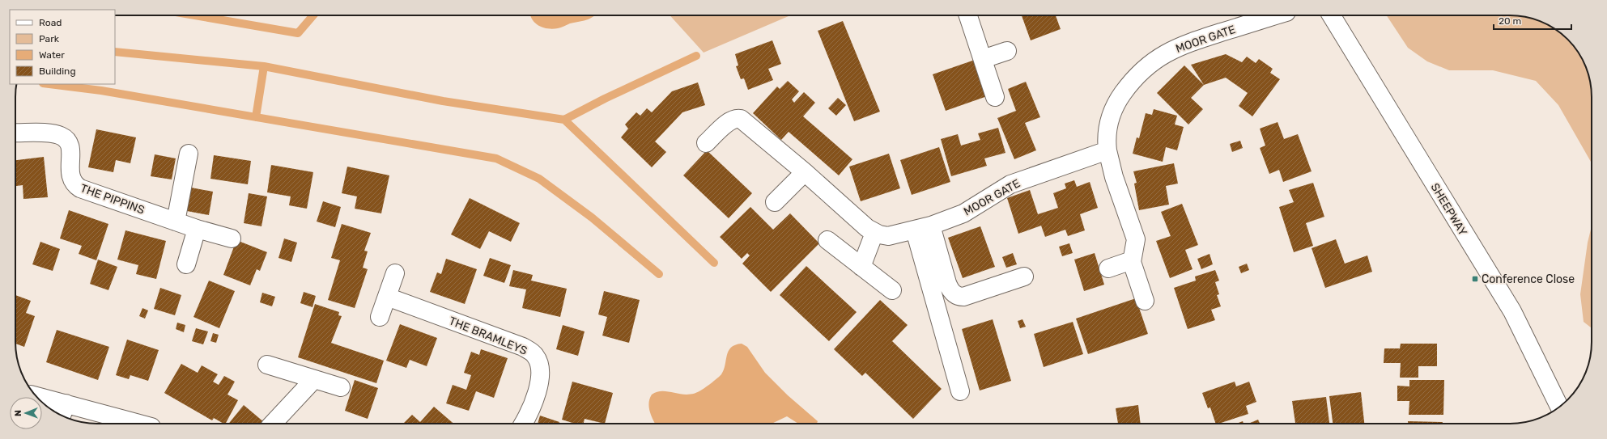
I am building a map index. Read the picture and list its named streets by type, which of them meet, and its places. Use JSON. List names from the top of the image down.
{
  "streets": {
    "street": [
      "MOOR GATE",
      "THE PIPPINS",
      "SHEEPWAY",
      "THE BRAMLEYS"
    ]
  },
  "places": {
    "transit": ["Conference Close"]
  },
  "legend": [
    "Road",
    "Park",
    "Water",
    "Building"
  ],
  "scale_bar": "20 m",
  "north": "left"
}
